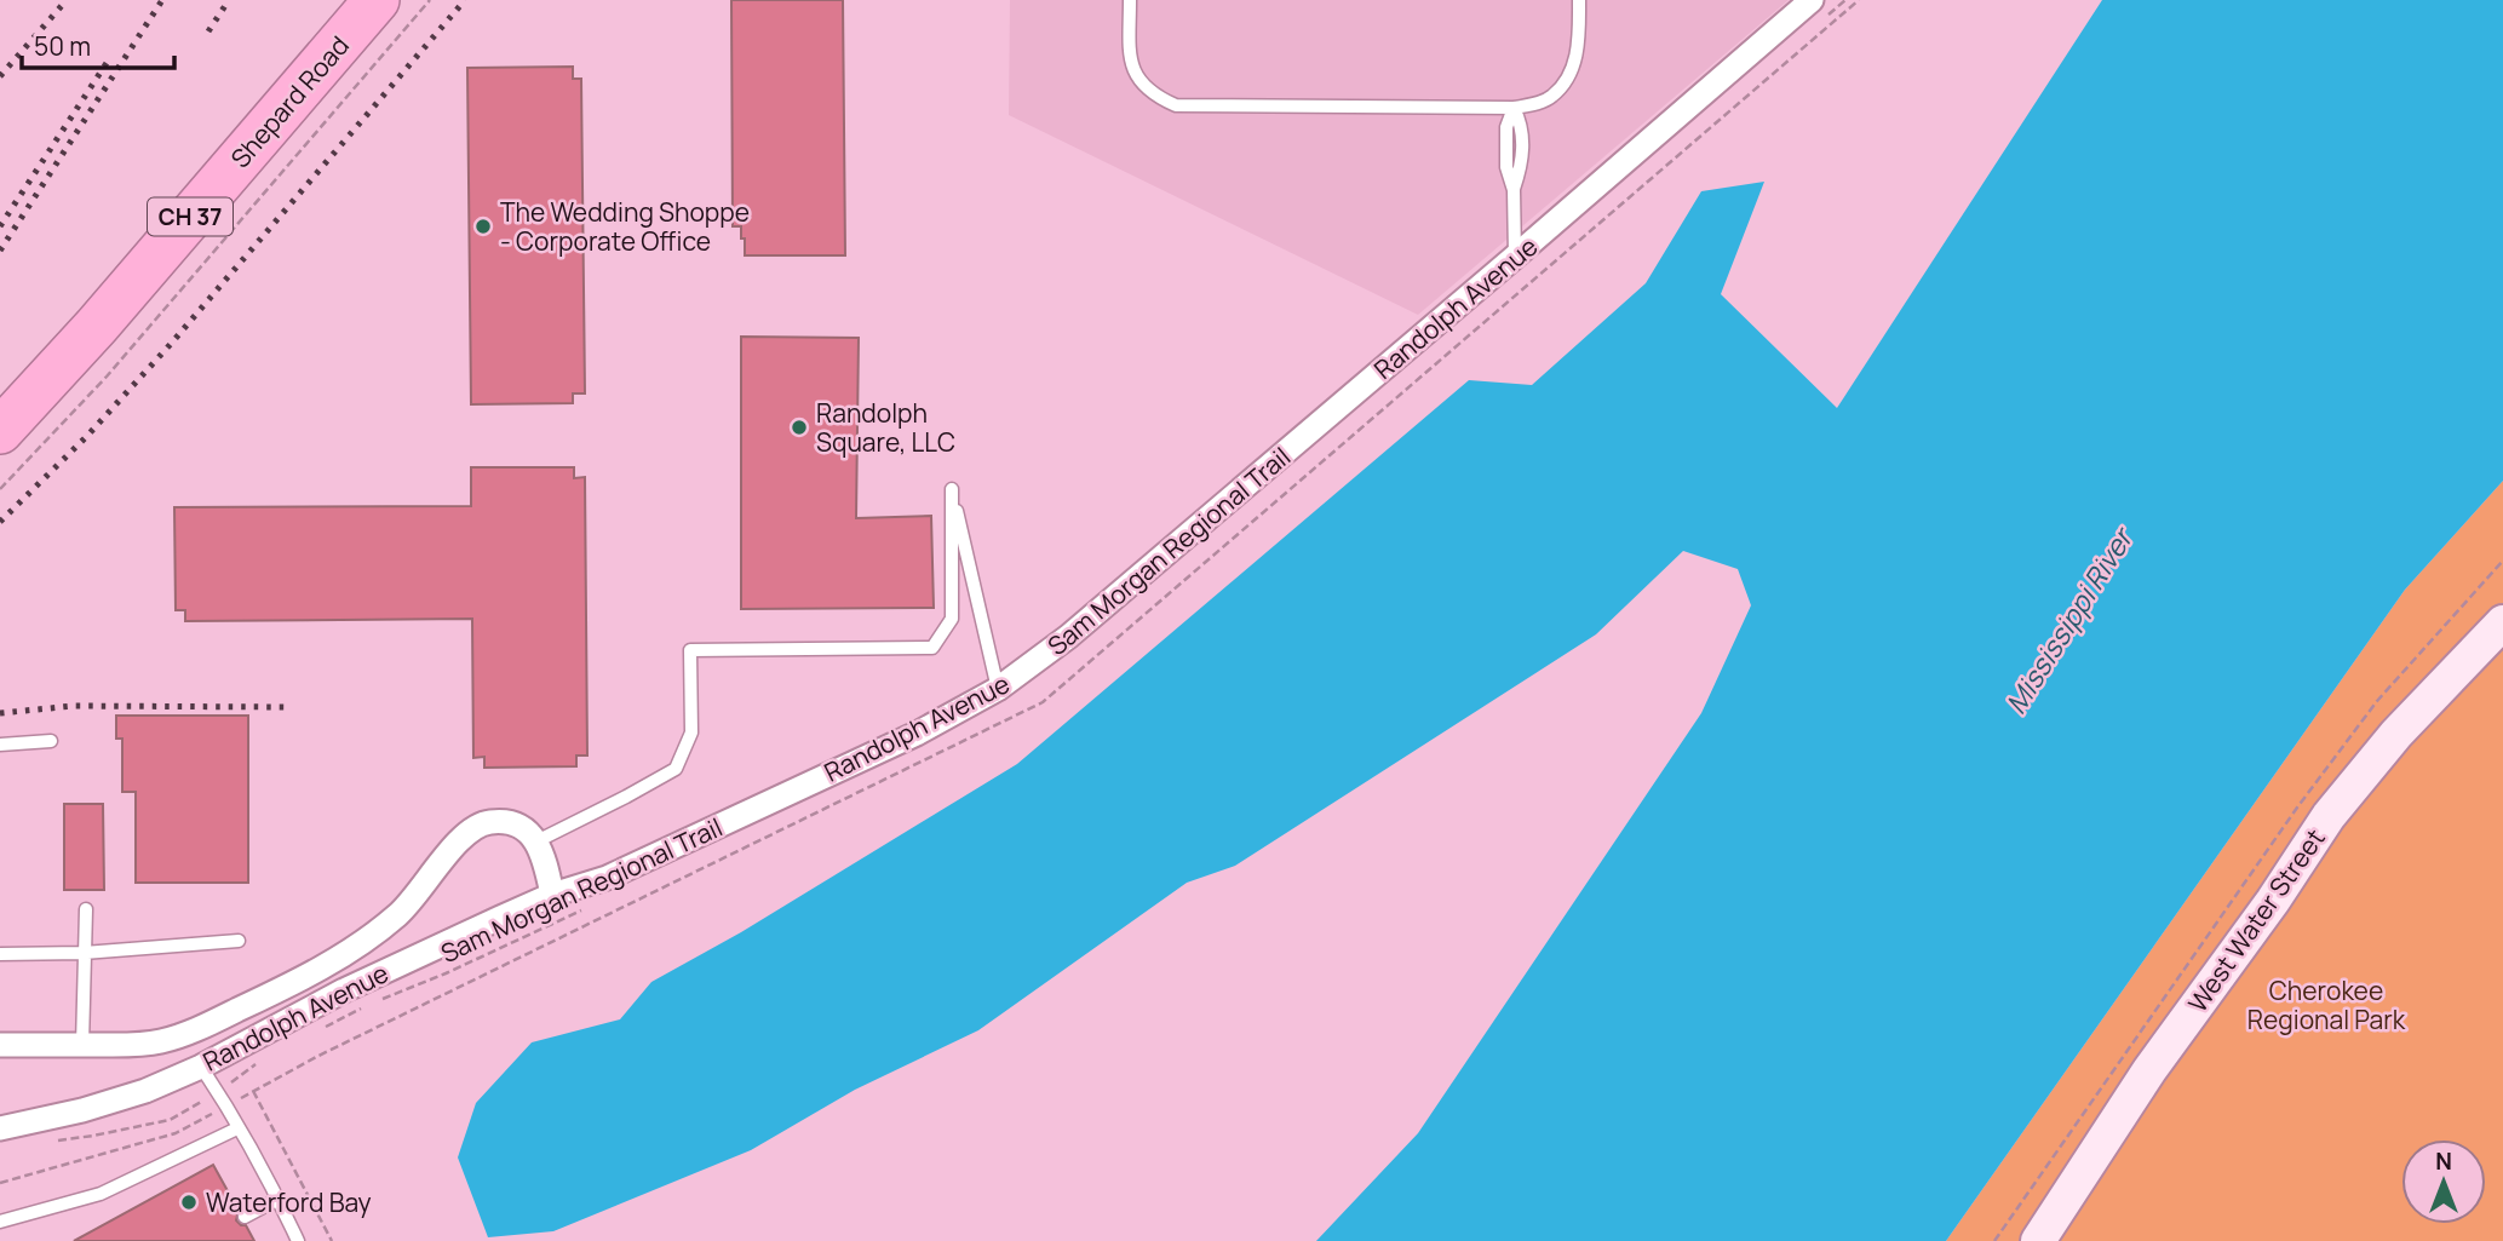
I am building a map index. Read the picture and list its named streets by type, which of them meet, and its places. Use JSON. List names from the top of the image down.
{
  "streets": {
    "highway": ["Shepard Road", "CH 37"],
    "street": ["Randolph Avenue", "West Water Street"],
    "path": ["Sam Morgan Regional Trail"]
  },
  "water": ["Mississippi River"],
  "parks": ["Cherokee Regional Park"],
  "places": ["The Wedding Shoppe - Corporate Office", "Randolph Square, LLC", "Waterford Bay"],
  "scale_bar": "50 m",
  "north": "top"
}
